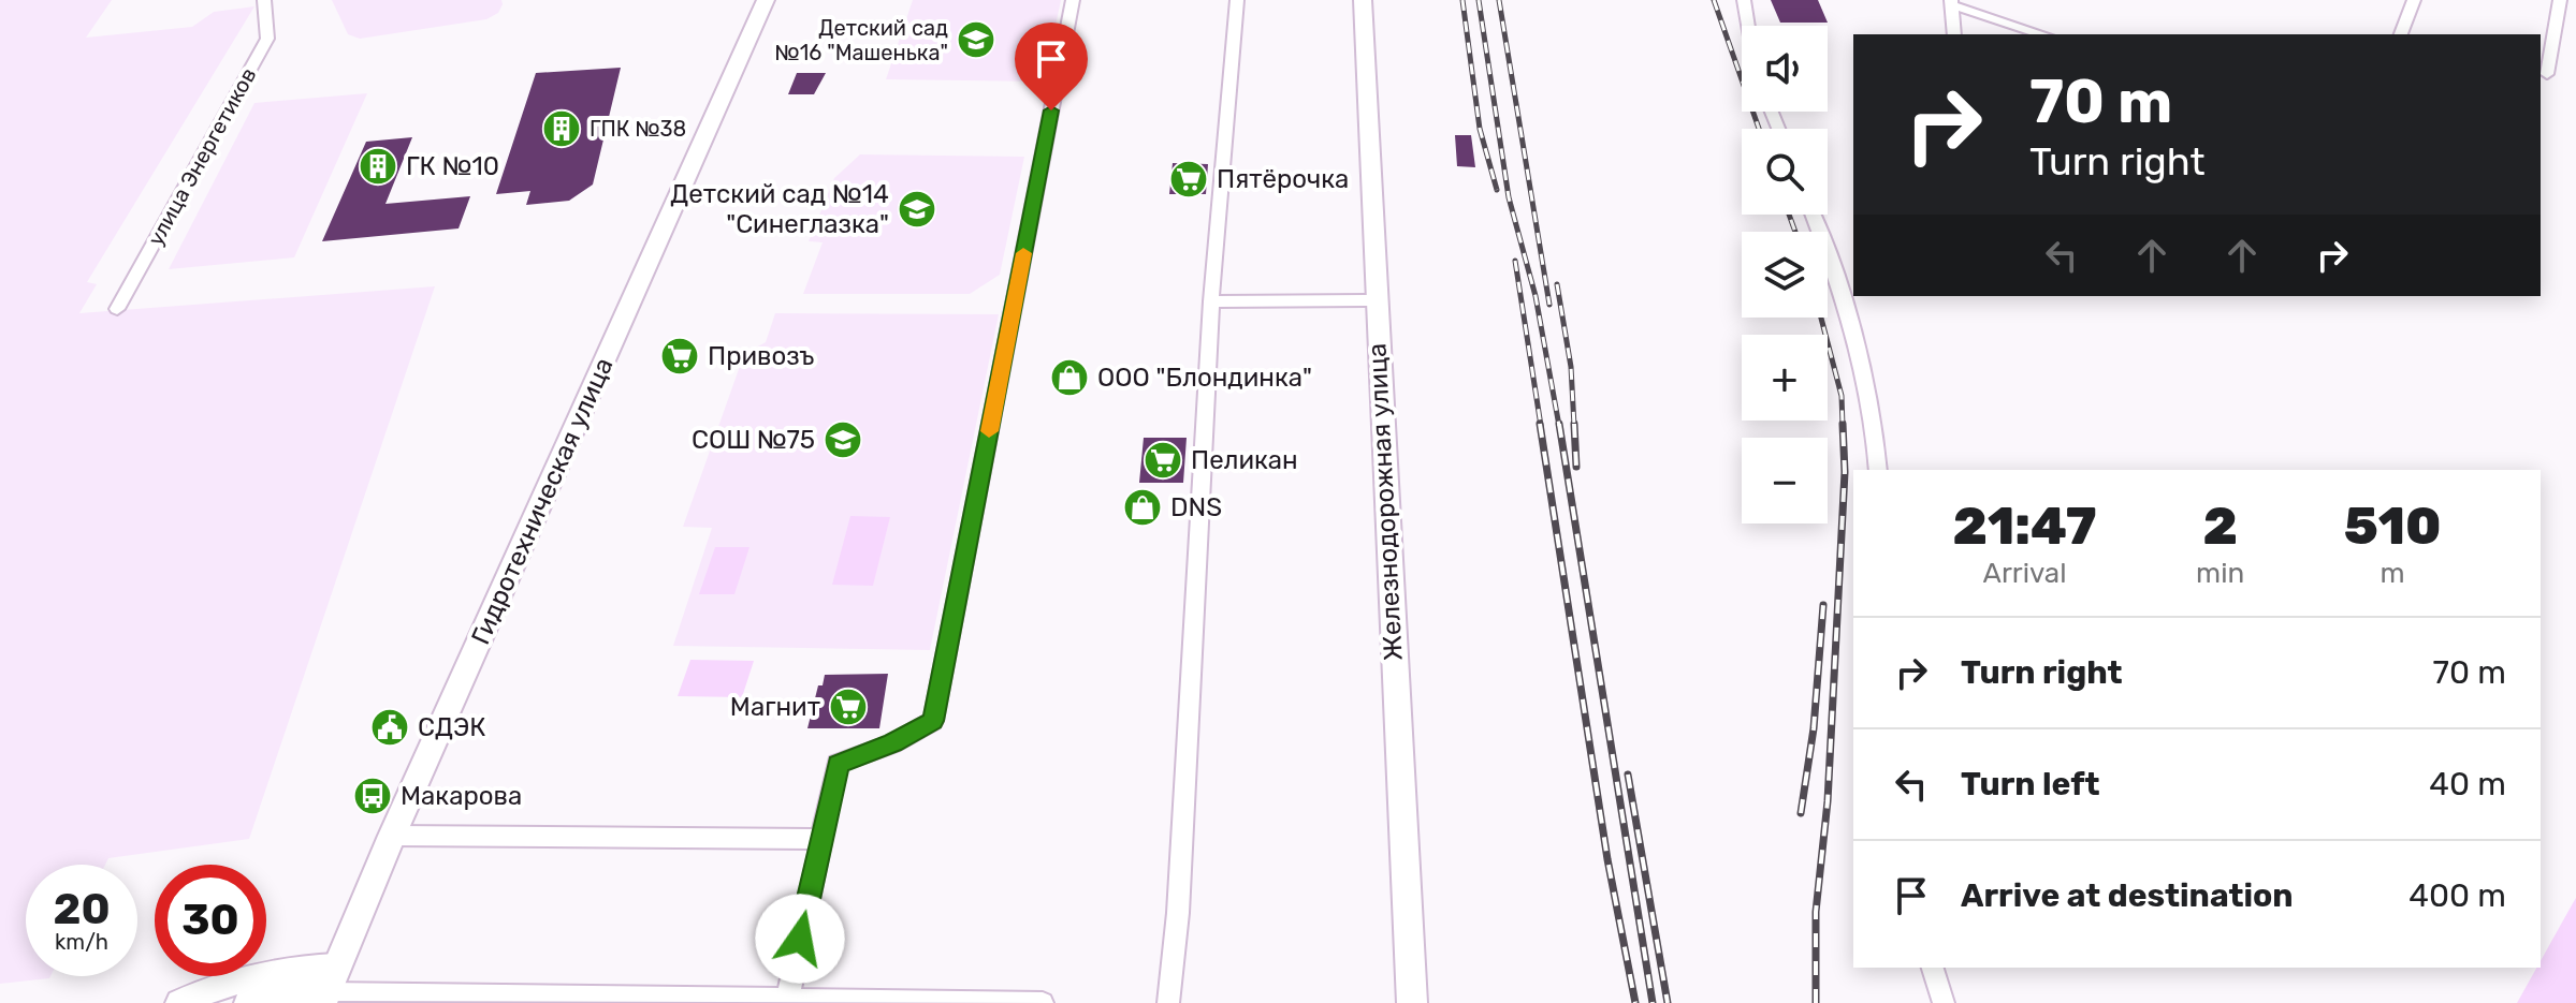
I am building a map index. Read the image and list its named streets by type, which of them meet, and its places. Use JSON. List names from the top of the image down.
{
  "streets": {
    "main road": ["Гидротехническая улица", "Железнодорожная улица"],
    "street": ["улица Энергетиков"]
  },
  "places": {
    "school or university": ["Детский сад №16 \"Машенька\"", "Детский сад №14 \"Синеглазка\"", "СОШ №75"],
    "building": ["ГПК №38", "ГК №10"],
    "supermarket": [
      "Пятёрочка",
      "Привозъ",
      "Пеликан",
      "Магнит"
    ],
    "shop": ["ООО \"Блондинка\"", "DNS"],
    "public building": ["СДЭК"],
    "bus stop": ["Макарова"]
  },
  "page": {
    "map_buttons": ["+", "−"],
    "turn": ["70 m", "Turn right"],
    "eta": [
      "21:47",
      "Arrival",
      "2",
      "min",
      "510",
      "m"
    ],
    "list": [
      {
        "name": "Turn right",
        "value": "70 m"
      },
      {
        "name": "Turn left",
        "value": "40 m"
      },
      {
        "name": "Arrive at destination",
        "value": "400 m"
      }
    ],
    "speed": "20 km/h",
    "limit": "30"
  }
}
